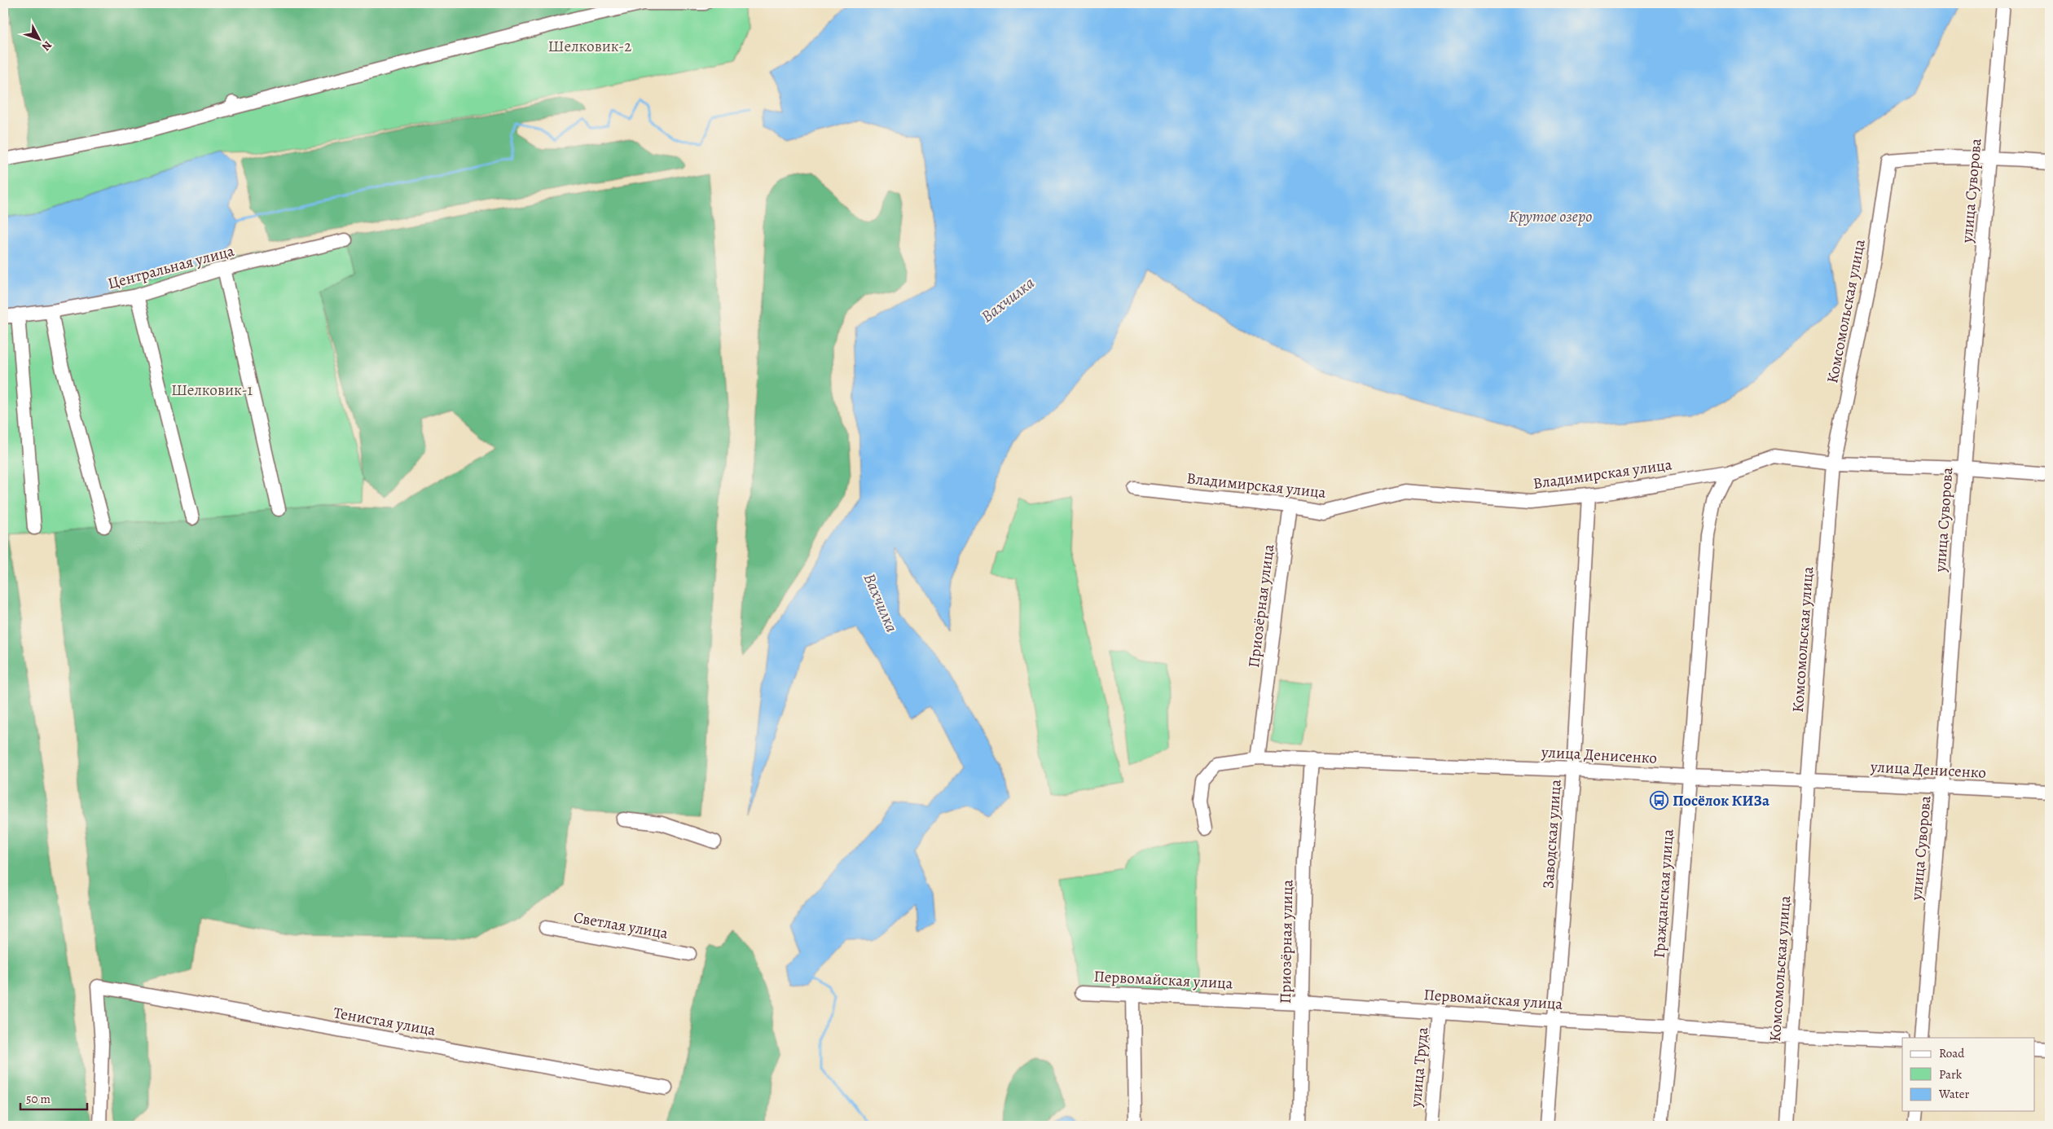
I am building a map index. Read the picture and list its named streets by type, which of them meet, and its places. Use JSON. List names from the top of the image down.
{
  "streets": {
    "street": [
      "улица Суворова",
      "Центральная улица",
      "Комсомольская улица",
      "Владимирская улица",
      "Приозёрная улица",
      "улица Денисенко",
      "Заводская улица",
      "Гражданская улица",
      "Светлая улица",
      "Первомайская улица",
      "Тенистая улица",
      "улица Труда"
    ]
  },
  "crossings": [
    ["улица Суворова", "Комсомольская улица"],
    ["улица Суворова", "Владимирская улица"],
    ["улица Суворова", "улица Денисенко"],
    ["Комсомольская улица", "Владимирская улица"],
    ["Комсомольская улица", "улица Денисенко"],
    ["Комсомольская улица", "Первомайская улица"],
    ["Владимирская улица", "Приозёрная улица"],
    ["Владимирская улица", "Заводская улица"],
    ["Владимирская улица", "Гражданская улица"],
    ["Приозёрная улица", "улица Денисенко"],
    ["Приозёрная улица", "Первомайская улица"],
    ["улица Денисенко", "Заводская улица"],
    ["улица Денисенко", "Гражданская улица"],
    ["Заводская улица", "Первомайская улица"],
    ["Гражданская улица", "Первомайская улица"],
    ["Первомайская улица", "улица Труда"]
  ],
  "water": ["Крутое озеро", "Вахчилка"],
  "parks": ["Шелковик-2", "Шелковик-1"],
  "places": {
    "bus stop": ["Посёлок КИЗа"]
  },
  "legend": ["Road", "Park", "Water"],
  "scale_bar": "50 m",
  "north": "bottom right"
}
